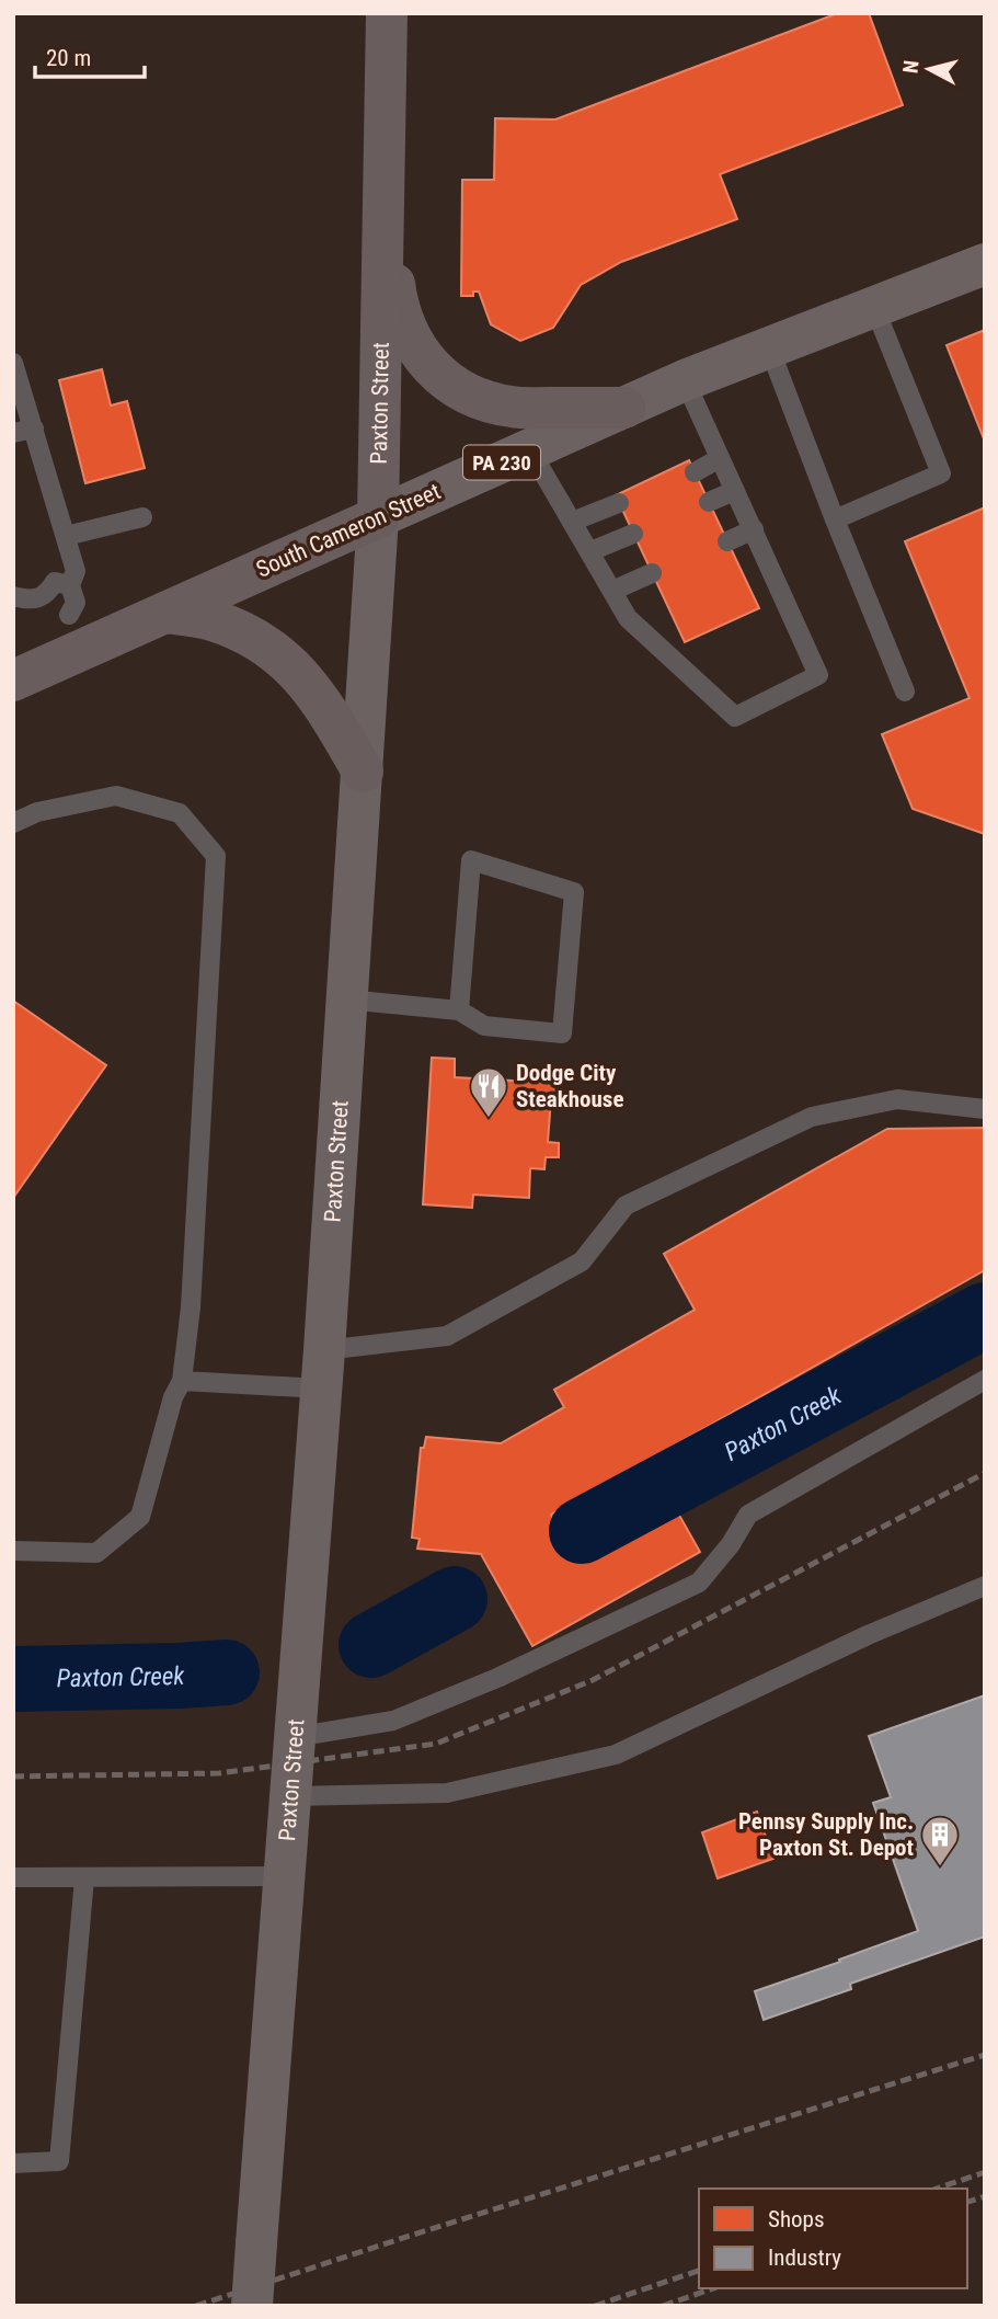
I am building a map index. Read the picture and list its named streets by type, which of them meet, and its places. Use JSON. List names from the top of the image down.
{
  "streets": {
    "highway": ["Paxton Street", "PA 230", "South Cameron Street"]
  },
  "crossings": [
    ["Paxton Street", "South Cameron Street"]
  ],
  "water": ["Paxton Creek"],
  "places": {
    "restaurant": ["Dodge City Steakhouse"],
    "building": ["Pennsy Supply Inc. Paxton St. Depot"]
  },
  "legend": ["Shops", "Industry"],
  "scale_bar": "20 m",
  "north": "left"
}
